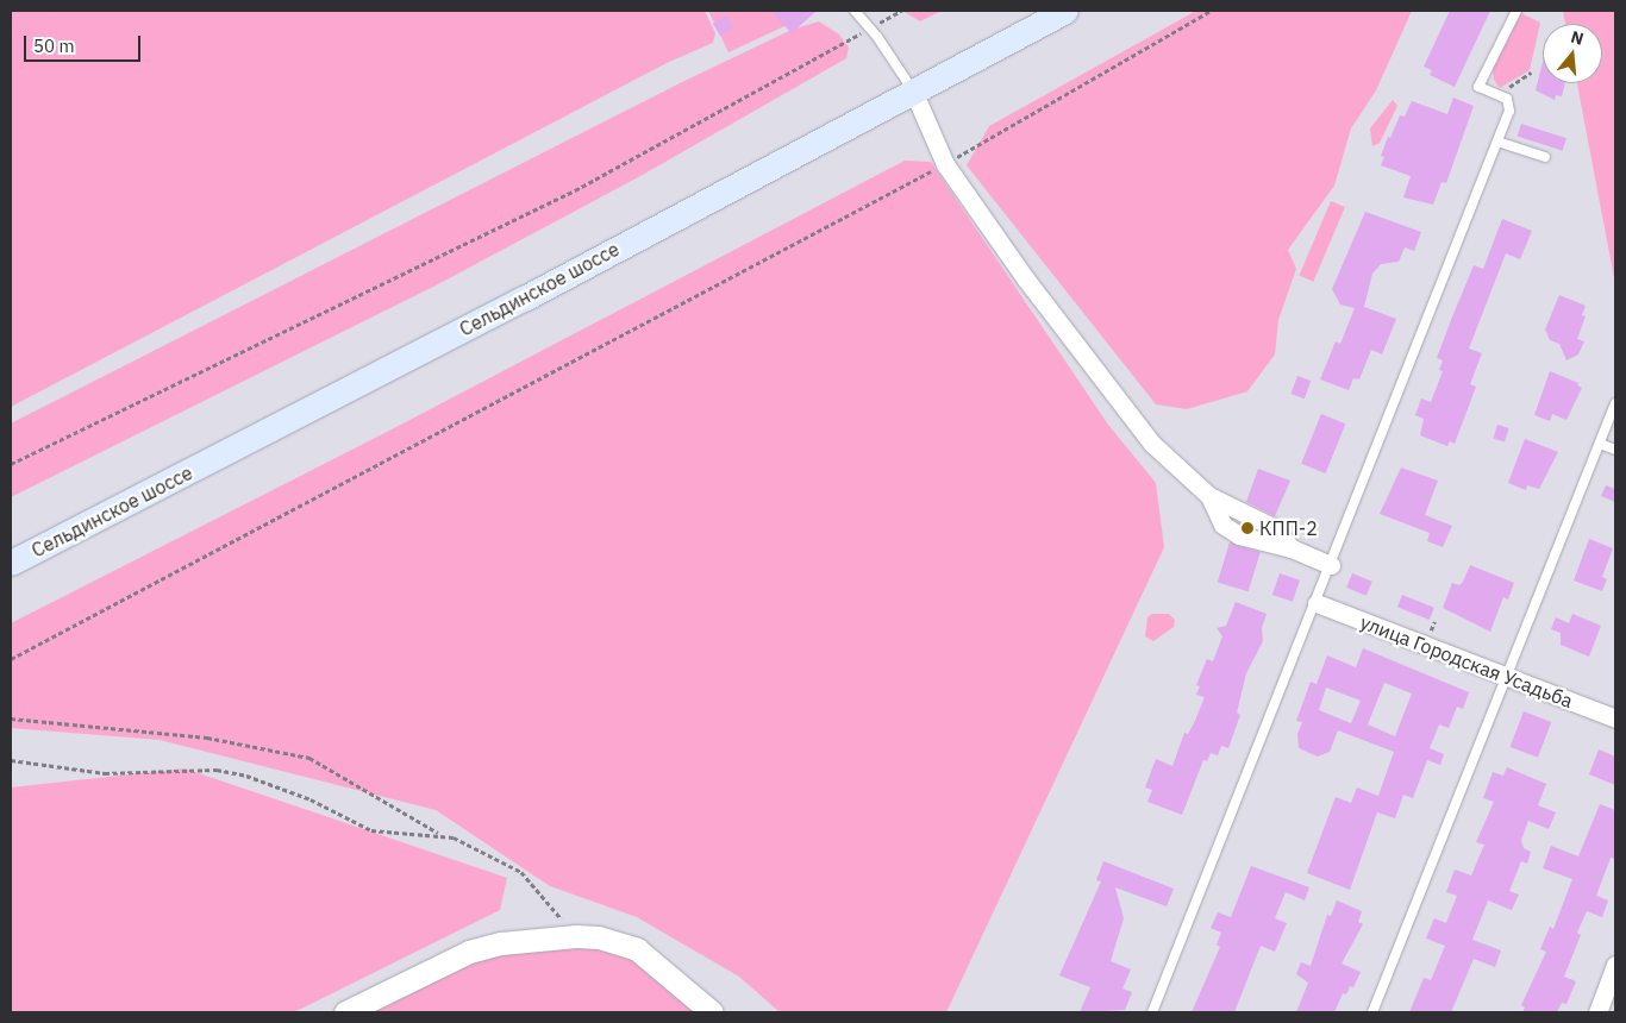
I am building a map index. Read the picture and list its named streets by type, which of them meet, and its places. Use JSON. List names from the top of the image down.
{
  "streets": {
    "main road": ["Сельдинское шоссе"],
    "street": ["улица Городская Усадьба"]
  },
  "places": ["КПП-2"],
  "scale_bar": "50 m",
  "north": "top"
}
